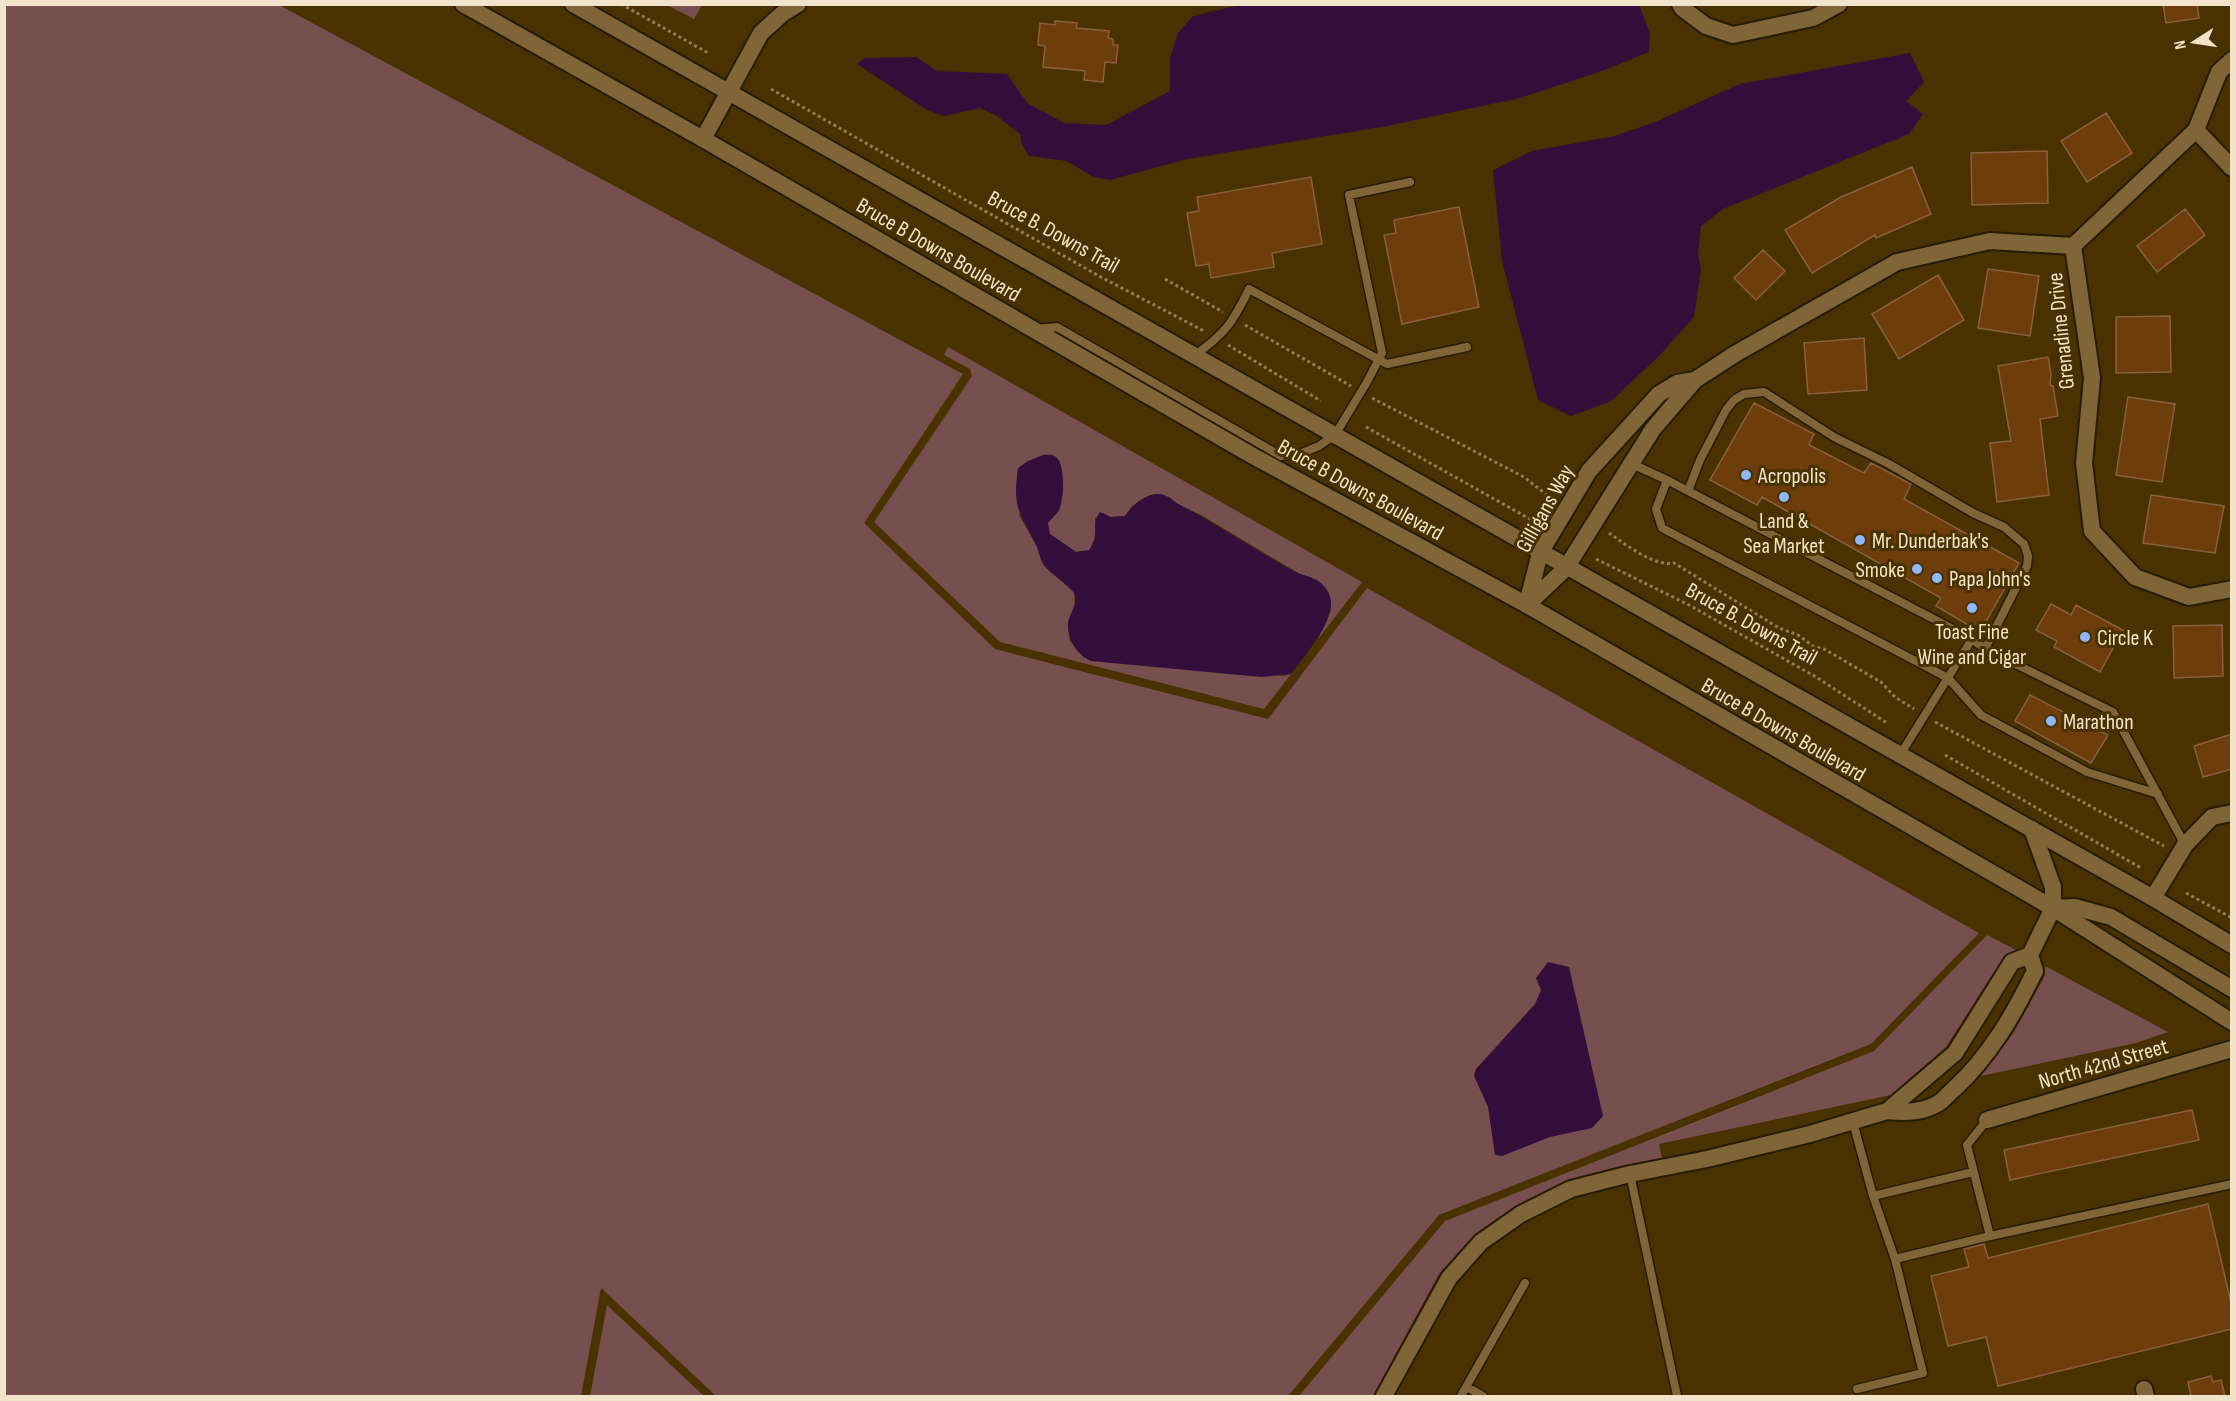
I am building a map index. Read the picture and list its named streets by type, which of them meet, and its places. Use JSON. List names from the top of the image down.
{
  "streets": {
    "main road": [
      "Bruce B Downs Boulevard",
      "Grenadine Drive",
      "Gilligans Way",
      "North 42nd Street"
    ],
    "path": ["Bruce B. Downs Trail"]
  },
  "crossings": [
    ["Bruce B Downs Boulevard", "Gilligans Way"],
    ["Grenadine Drive", "Gilligans Way"]
  ],
  "places": [
    "Acropolis",
    "Land & Sea Market",
    "Mr. Dunderbak's",
    "Smoke",
    "Papa John's",
    "Toast Fine Wine and Cigar",
    "Circle K",
    "Marathon"
  ],
  "north": "left"
}
